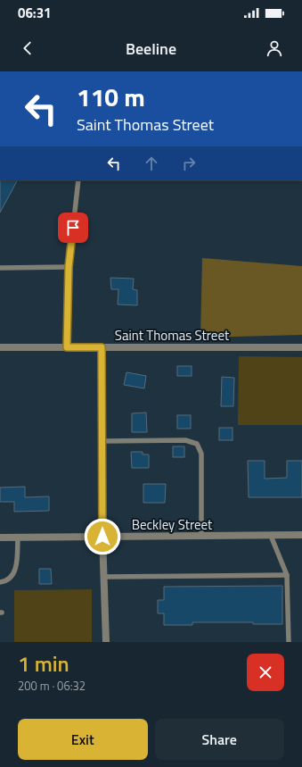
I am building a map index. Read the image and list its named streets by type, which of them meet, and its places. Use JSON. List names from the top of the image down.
{
  "streets": {
    "street": ["Saint Thomas Street", "Beckley Street"]
  },
  "page": {
    "status": "06:31",
    "header": "Beeline",
    "turn": ["110 m", "Saint Thomas Street"],
    "heading": ["1 min", "200 m · 06:32"],
    "buttons": ["Exit", "Share"]
  }
}
